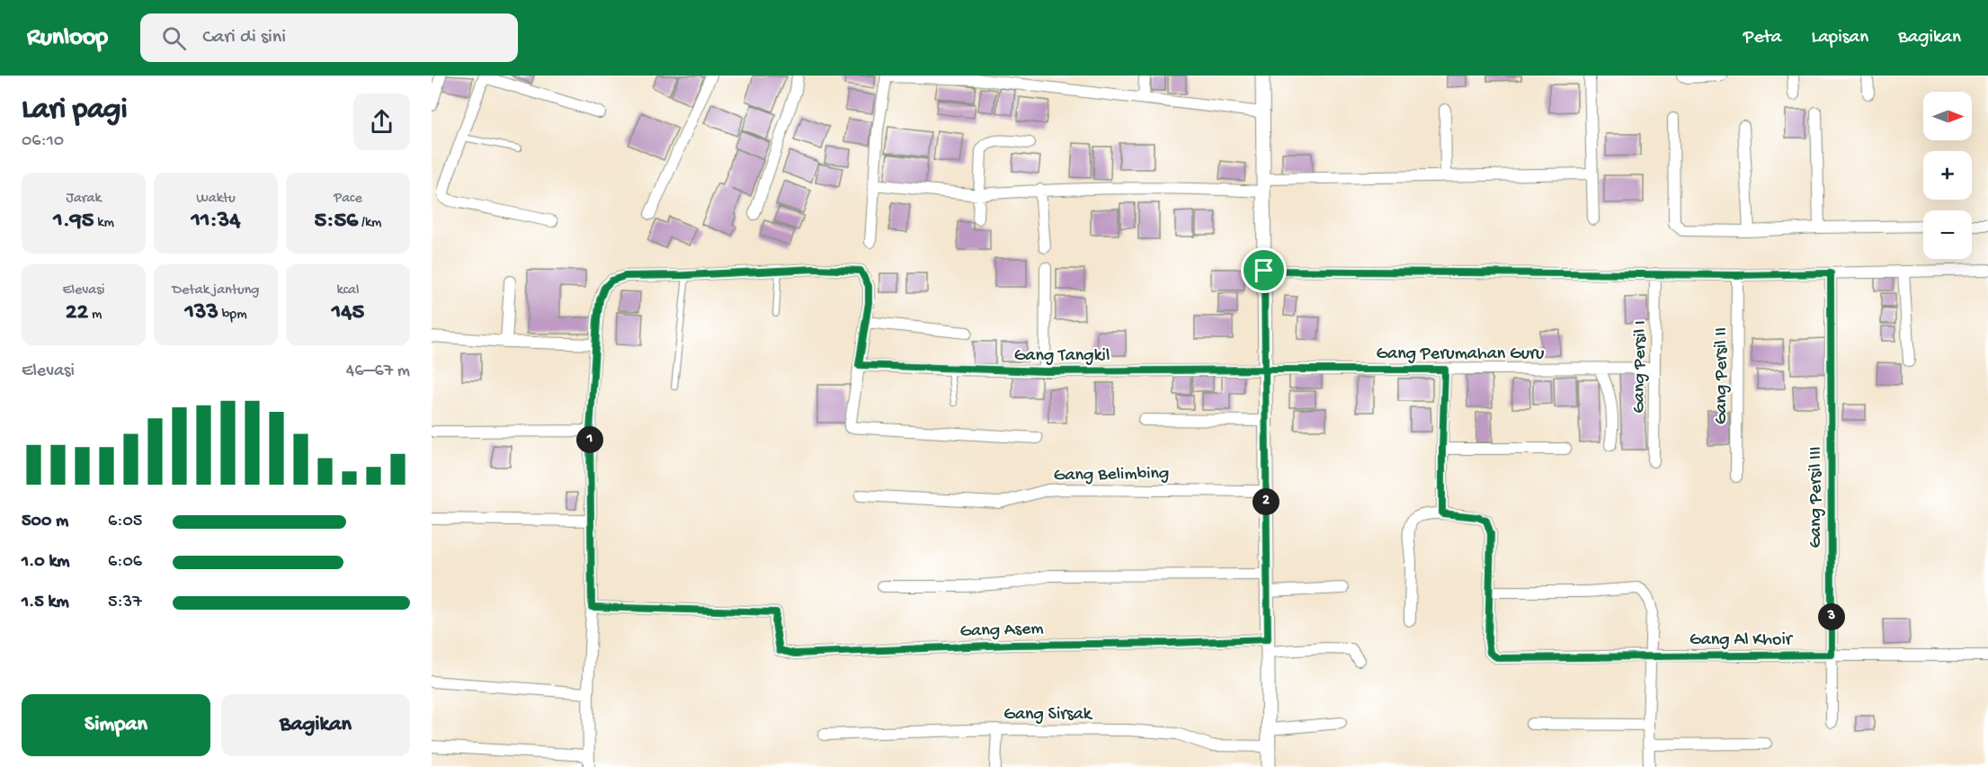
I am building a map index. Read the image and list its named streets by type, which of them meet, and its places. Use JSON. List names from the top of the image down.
{
  "streets": {
    "street": [
      "Gang Perumahan Guru",
      "Gang Tangkil",
      "Gang Persil I",
      "Gang Persil II",
      "Gang Belimbing",
      "Gang Persil III",
      "Gang Asem",
      "Gang Al Khoir",
      "Gang Sirsak"
    ]
  },
  "crossings": [
    ["Gang Perumahan Guru", "Gang Tangkil"],
    ["Gang Perumahan Guru", "Gang Persil I"],
    ["Gang Persil III", "Gang Al Khoir"]
  ],
  "north": "right",
  "page": {
    "header": "Runloop",
    "search": "Cari di sini",
    "nav": ["Peta", "Lapisan", "Bagikan"],
    "heading": ["Lari pagi", "06:10"],
    "map_buttons": ["+", "−"],
    "stats": [
      ["Jarak", "1.95 km"],
      ["Waktu", "11:34"],
      ["Pace", "5:56 /km"],
      ["Elevasi", "22 m"],
      ["Detak jantung", "133 bpm"],
      ["kcal", "145"]
    ],
    "chart": ["Elevasi", "46–67 m"],
    "pins": ["1", "2", "3"],
    "list": [
      {
        "name": "500 m",
        "note": "6:05"
      },
      {
        "name": "1.0 km",
        "note": "6:06"
      },
      {
        "name": "1.5 km",
        "note": "5:37"
      }
    ],
    "buttons": ["Simpan", "Bagikan"]
  }
}
